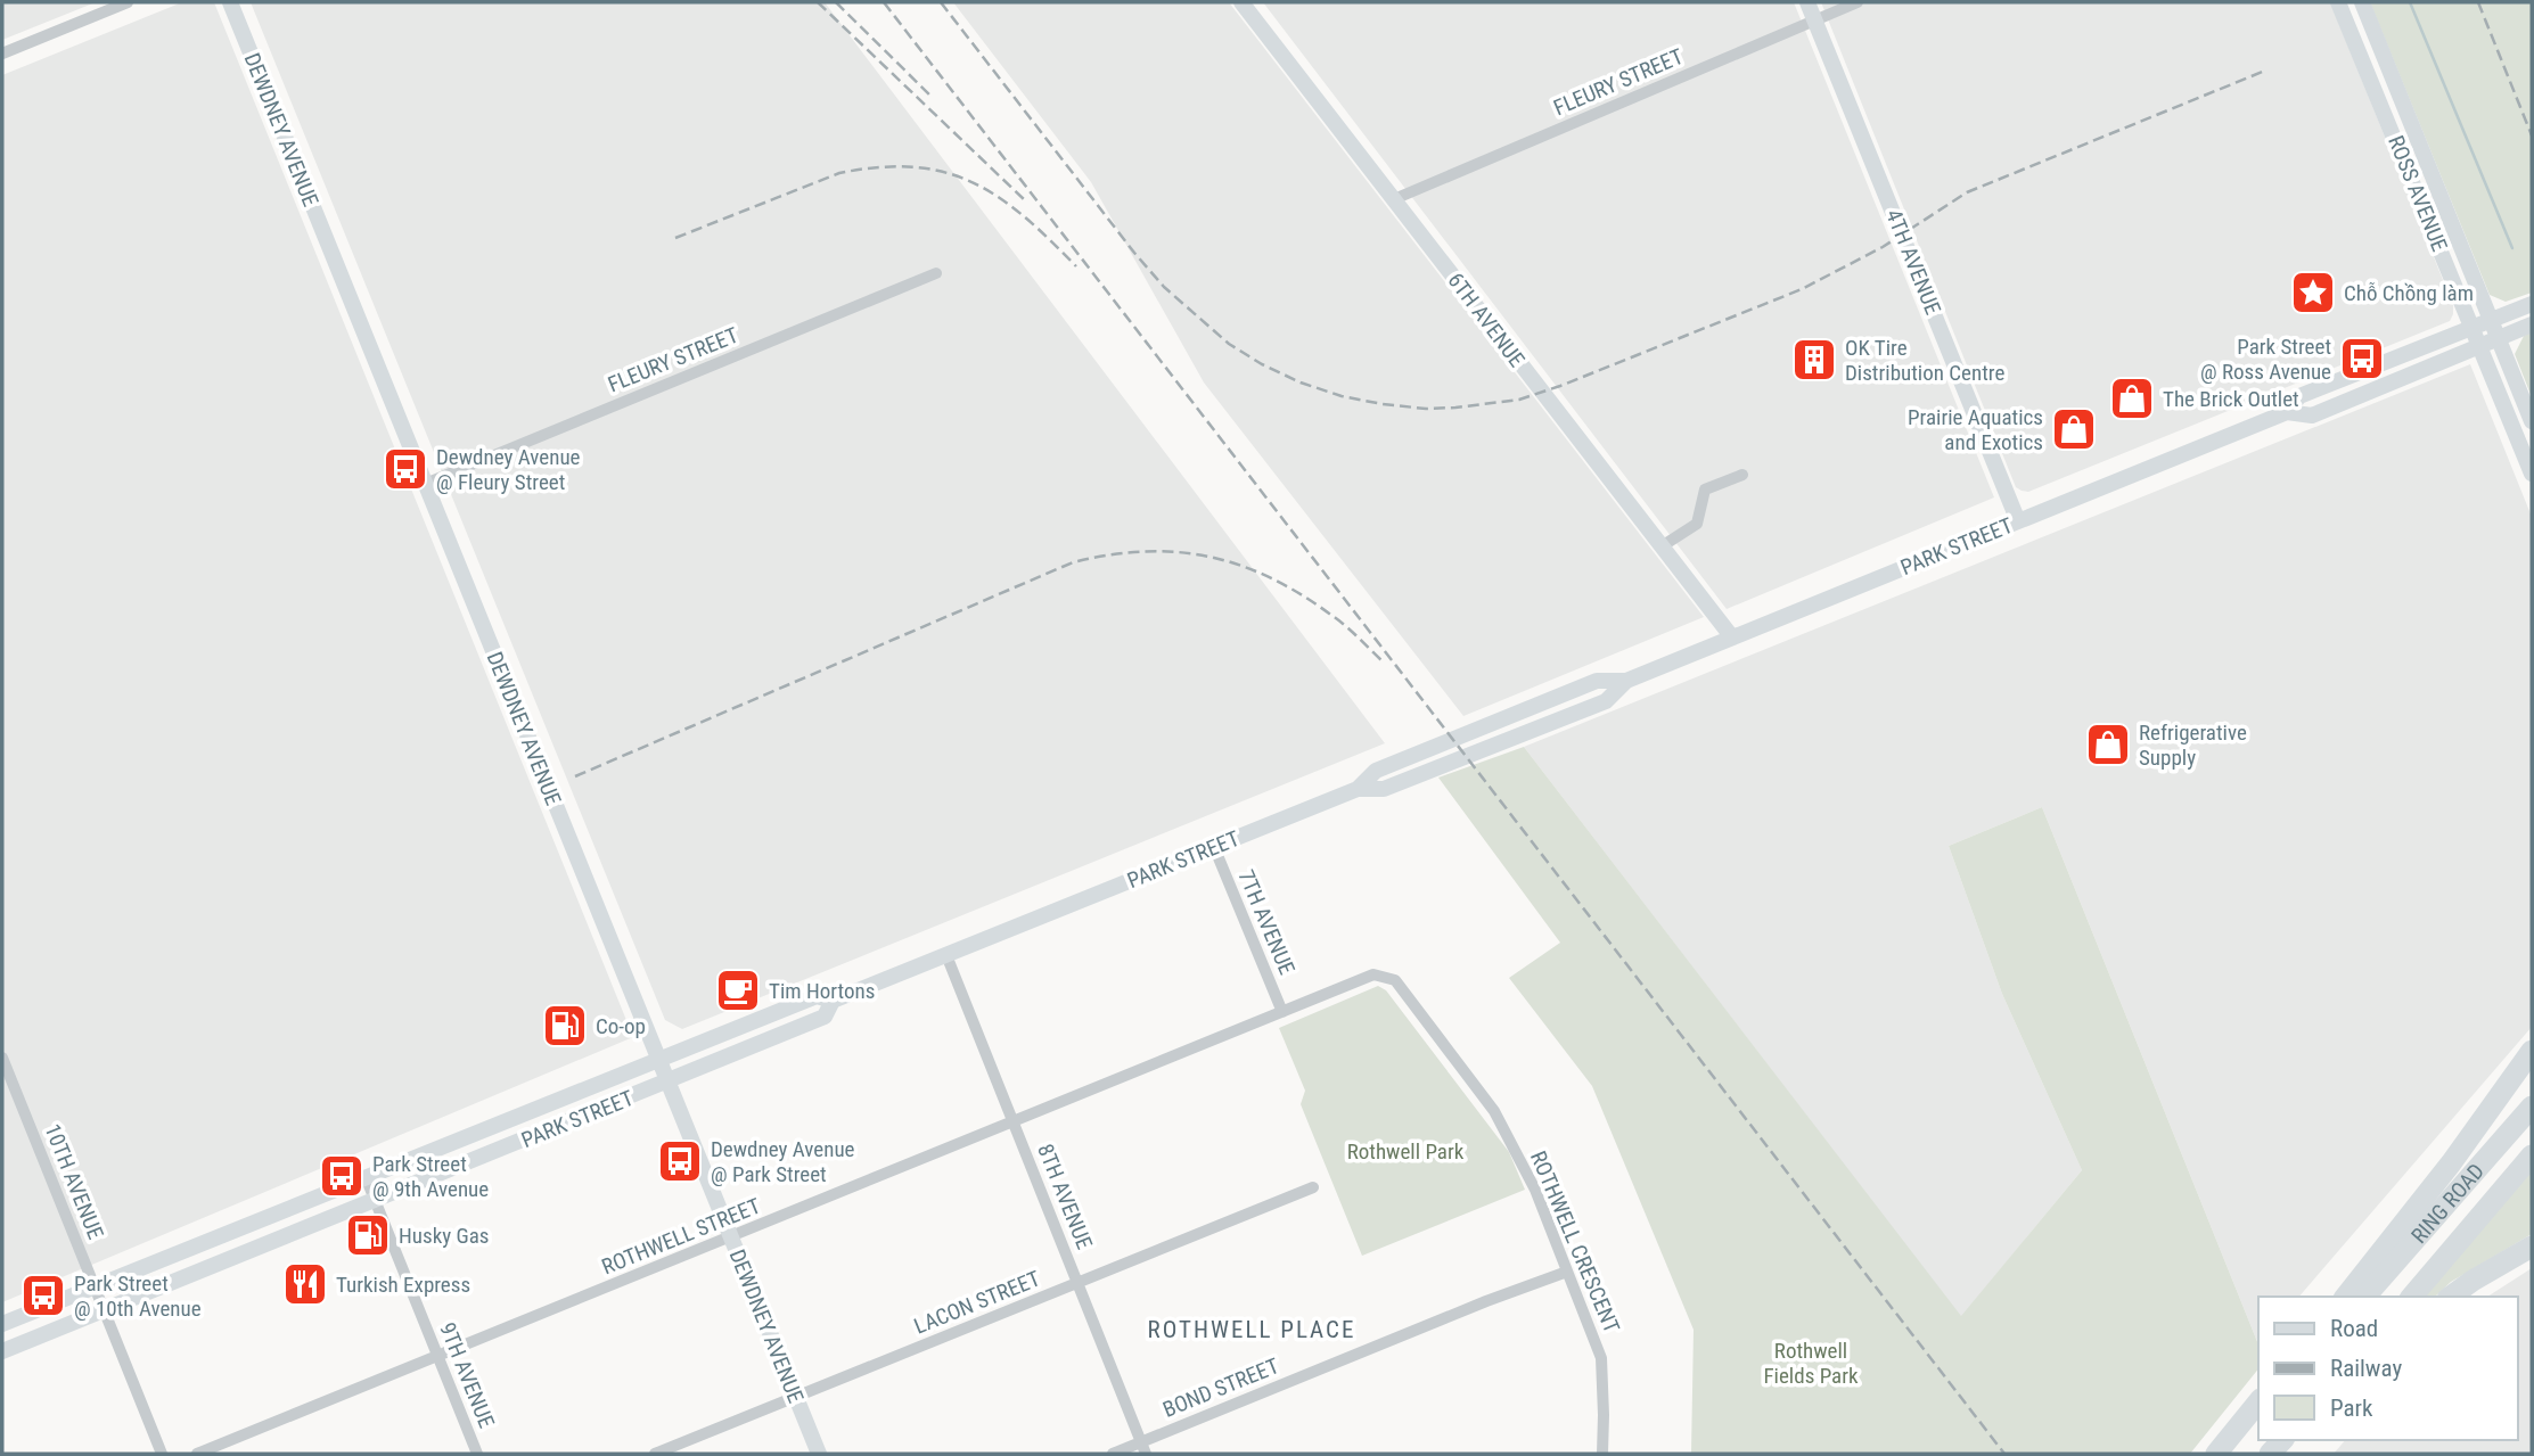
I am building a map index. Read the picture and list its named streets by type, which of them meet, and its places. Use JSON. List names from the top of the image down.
{
  "streets": {
    "highway": ["RING ROAD"],
    "main road": [
      "DEWDNEY AVENUE",
      "ROSS AVENUE",
      "4TH AVENUE",
      "6TH AVENUE",
      "PARK STREET"
    ],
    "street": [
      "FLEURY STREET",
      "7TH AVENUE",
      "10TH AVENUE",
      "8TH AVENUE",
      "ROTHWELL STREET",
      "ROTHWELL CRESCENT",
      "LACON STREET",
      "9TH AVENUE",
      "BOND STREET"
    ]
  },
  "crossings": [
    ["FLEURY STREET", "DEWDNEY AVENUE"],
    ["FLEURY STREET", "4TH AVENUE"],
    ["FLEURY STREET", "6TH AVENUE"],
    ["DEWDNEY AVENUE", "PARK STREET"],
    ["DEWDNEY AVENUE", "ROTHWELL STREET"],
    ["DEWDNEY AVENUE", "LACON STREET"],
    ["ROSS AVENUE", "PARK STREET"],
    ["4TH AVENUE", "PARK STREET"],
    ["6TH AVENUE", "PARK STREET"],
    ["PARK STREET", "7TH AVENUE"],
    ["PARK STREET", "10TH AVENUE"],
    ["PARK STREET", "8TH AVENUE"],
    ["PARK STREET", "9TH AVENUE"],
    ["7TH AVENUE", "ROTHWELL CRESCENT"],
    ["8TH AVENUE", "ROTHWELL STREET"],
    ["8TH AVENUE", "LACON STREET"],
    ["8TH AVENUE", "BOND STREET"],
    ["ROTHWELL STREET", "ROTHWELL CRESCENT"],
    ["ROTHWELL STREET", "9TH AVENUE"],
    ["ROTHWELL CRESCENT", "BOND STREET"]
  ],
  "districts": ["ROTHWELL PLACE"],
  "parks": ["Rothwell Park", "Rothwell Fields Park"],
  "places": {
    "place": ["Chỗ Chồng làm"],
    "bus stop": [
      "Park Street @ Ross Avenue",
      "Dewdney Avenue @ Fleury Street",
      "Dewdney Avenue @ Park Street",
      "Park Street @ 9th Avenue",
      "Park Street @ 10th Avenue"
    ],
    "building": ["OK Tire Distribution Centre"],
    "shop": ["The Brick Outlet", "Prairie Aquatics and Exotics", "Refrigerative Supply"],
    "cafe": ["Tim Hortons"],
    "fuel station": ["Co-op", "Husky Gas"],
    "restaurant": ["Turkish Express"]
  },
  "legend": ["Road", "Railway", "Park"]
}
